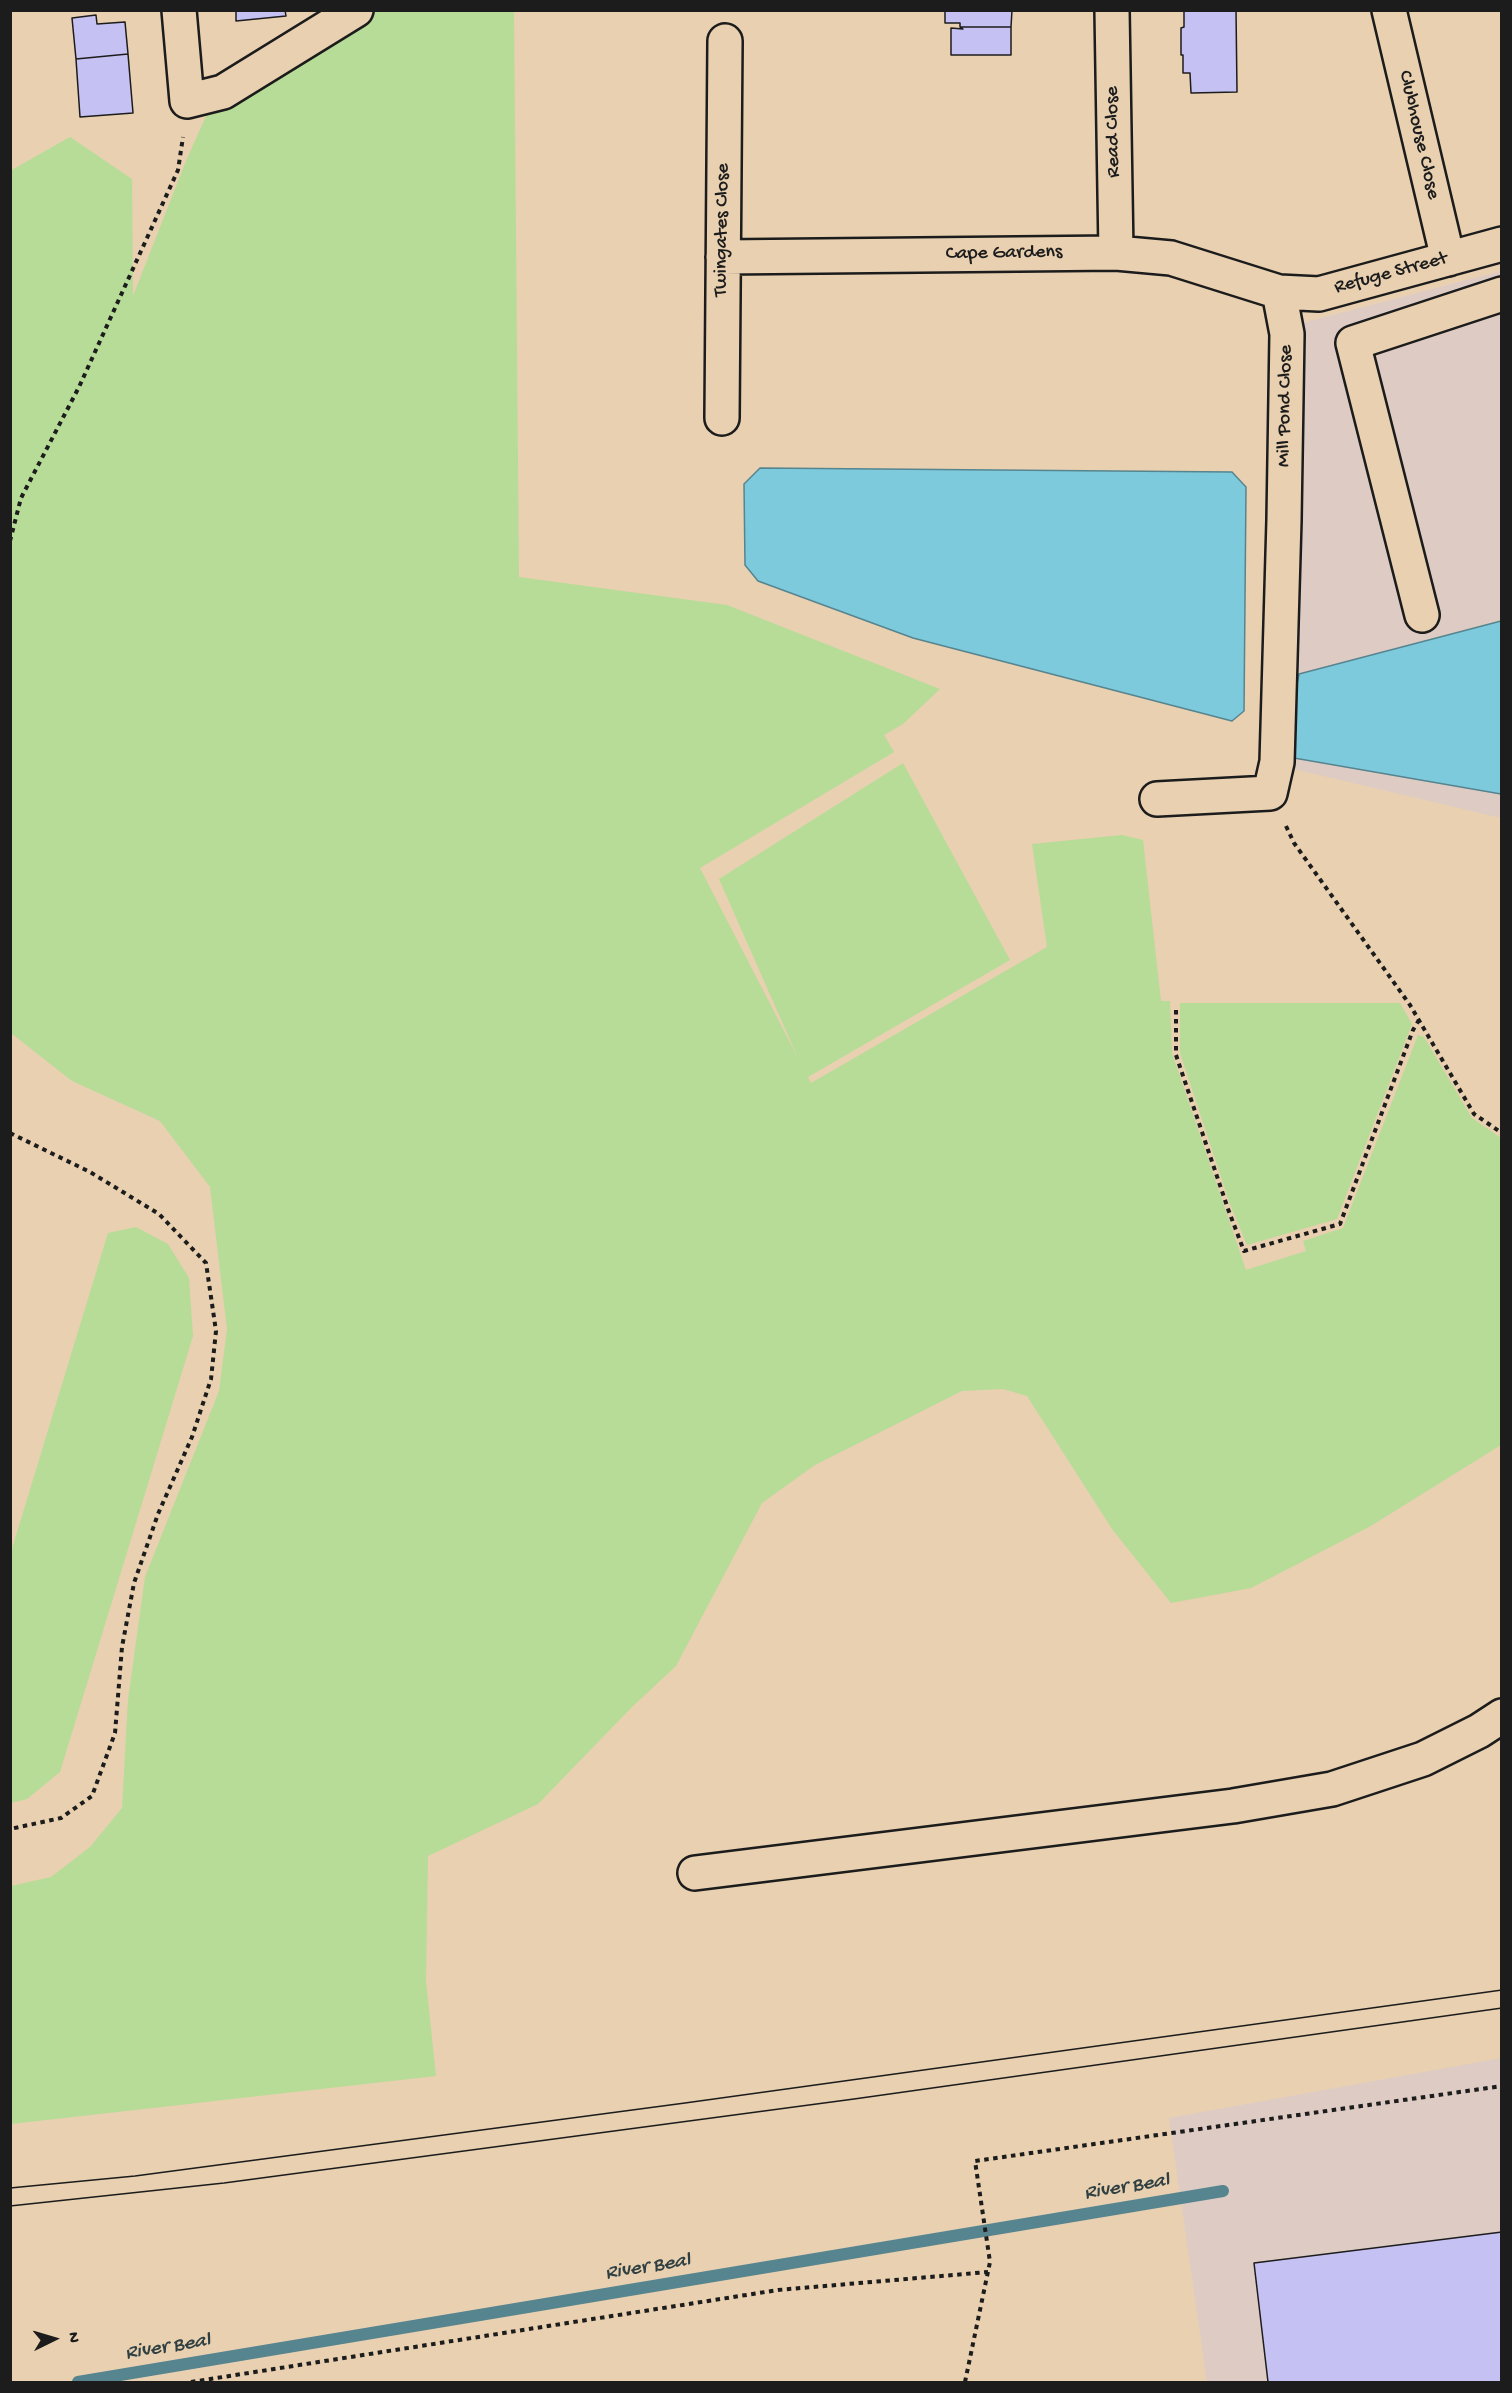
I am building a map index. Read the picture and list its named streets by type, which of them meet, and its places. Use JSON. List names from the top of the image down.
{
  "streets": {
    "street": [
      "Read Close",
      "Clubhouse Close",
      "Twingates Close",
      "Cape Gardens",
      "Refuge Street",
      "Mill Pond Close"
    ]
  },
  "crossings": [
    ["Read Close", "Cape Gardens"],
    ["Clubhouse Close", "Refuge Street"],
    ["Twingates Close", "Cape Gardens"],
    ["Cape Gardens", "Refuge Street"],
    ["Cape Gardens", "Mill Pond Close"],
    ["Refuge Street", "Mill Pond Close"]
  ],
  "water": ["River Beal"],
  "north": "right"
}
